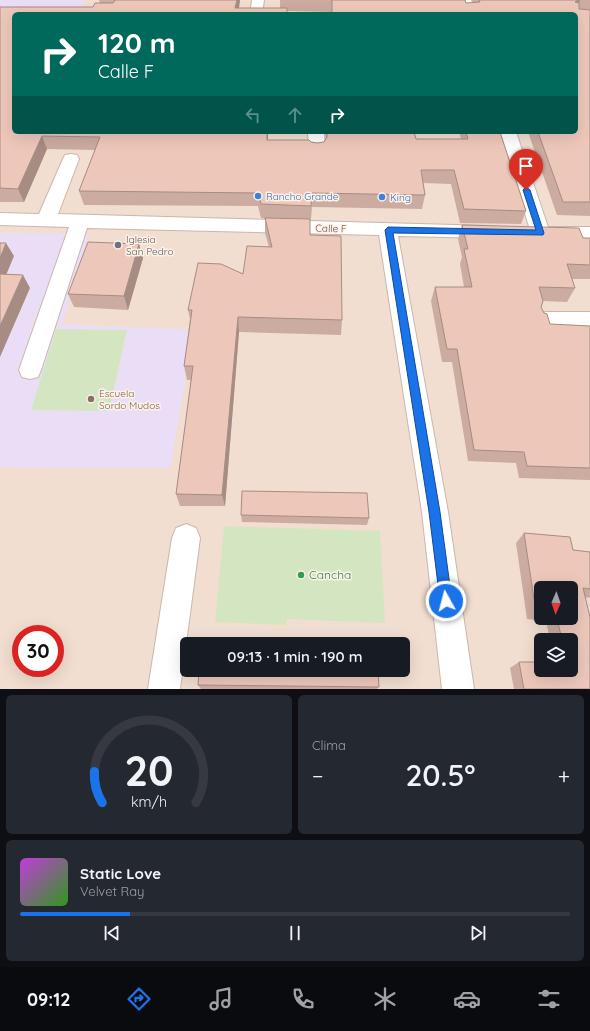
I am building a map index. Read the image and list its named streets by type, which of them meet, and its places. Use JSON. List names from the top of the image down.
{
  "streets": {
    "street": ["Calle F"]
  },
  "places": [
    "Rancho Grande",
    "King",
    "Iglesia San Pedro",
    "Escuela Sordo Mudos",
    "Cancha"
  ],
  "north": "bottom",
  "page": {
    "turn": ["120 m", "Calle F"],
    "limit": "30",
    "trip": "09:13 · 1 min · 190 m",
    "tile": "Clima",
    "heat": ["−", "20.5°", "+"],
    "song": ["Static Love", "Velvet Ray"],
    "tabs": "09:12",
    "gauge": ["20", "km/h"]
  }
}
